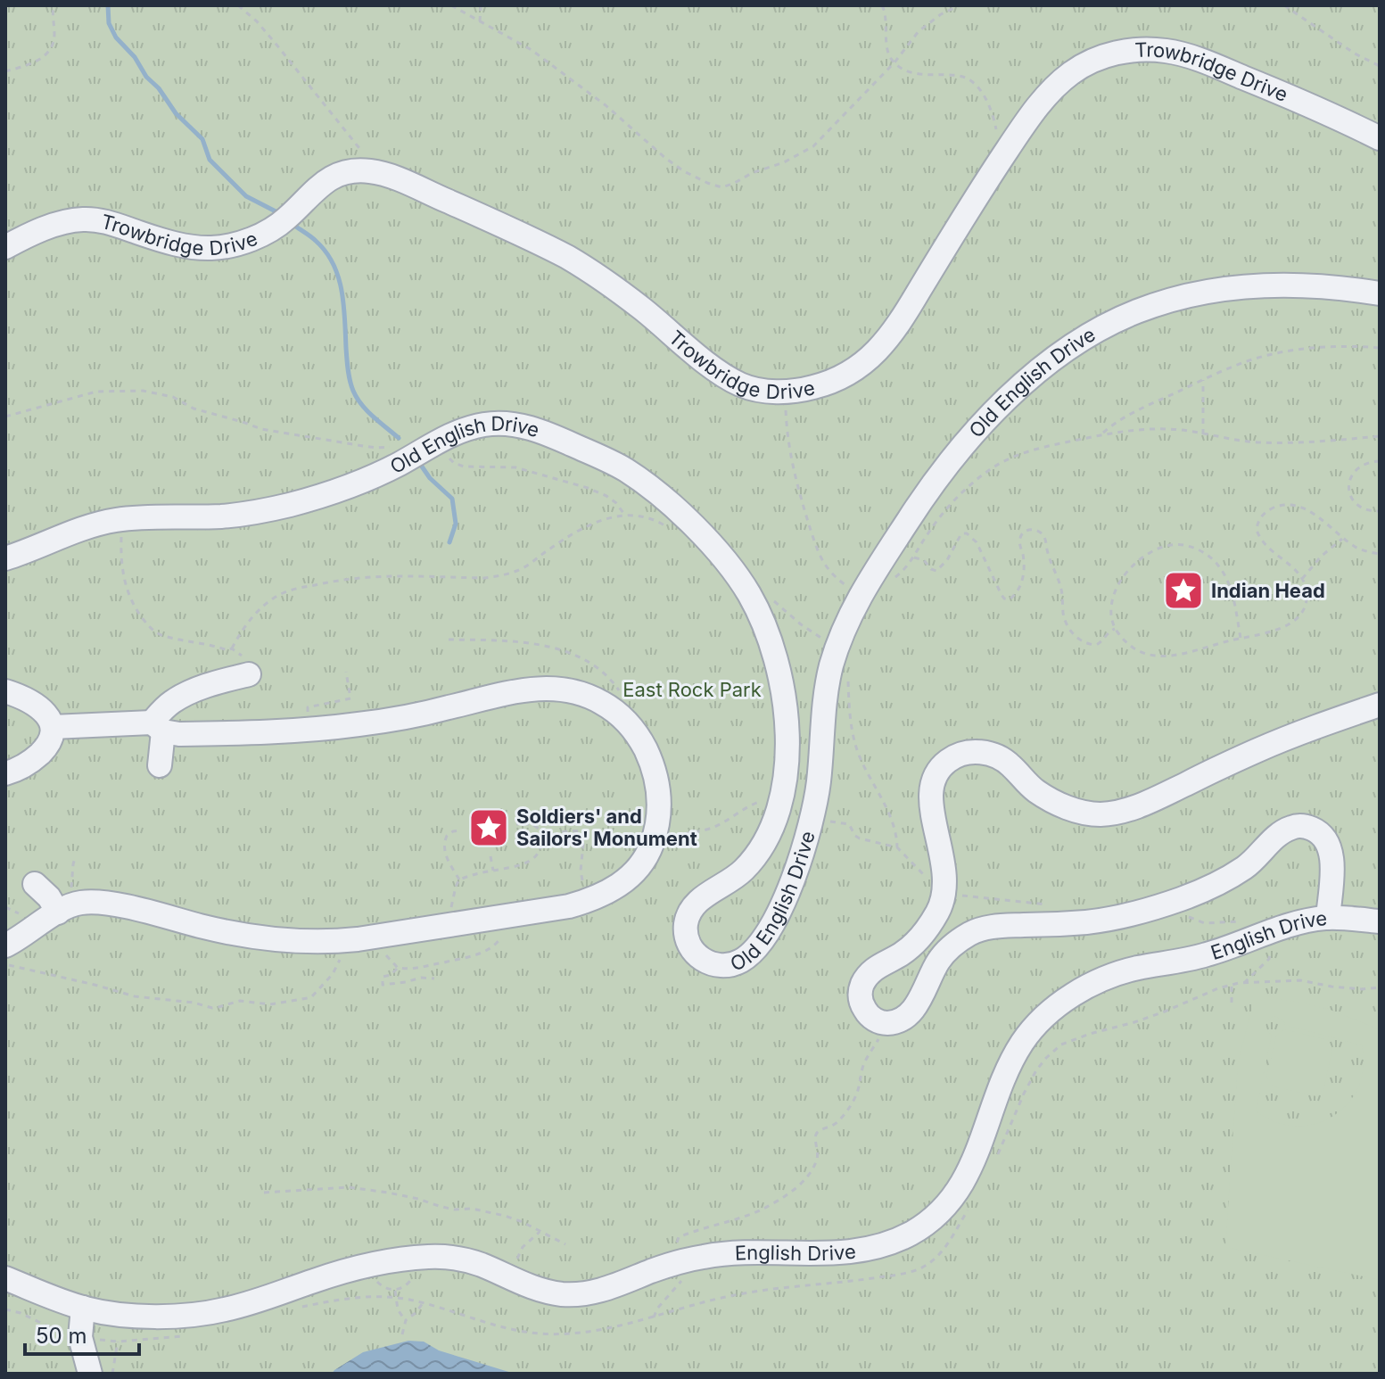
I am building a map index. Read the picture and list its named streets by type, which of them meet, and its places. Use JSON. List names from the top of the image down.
{
  "streets": {
    "street": ["Trowbridge Drive", "Old English Drive", "English Drive"]
  },
  "parks": ["East Rock Park"],
  "places": {
    "place": ["Indian Head", "Soldiers' and Sailors' Monument"]
  },
  "scale_bar": "50 m"
}
